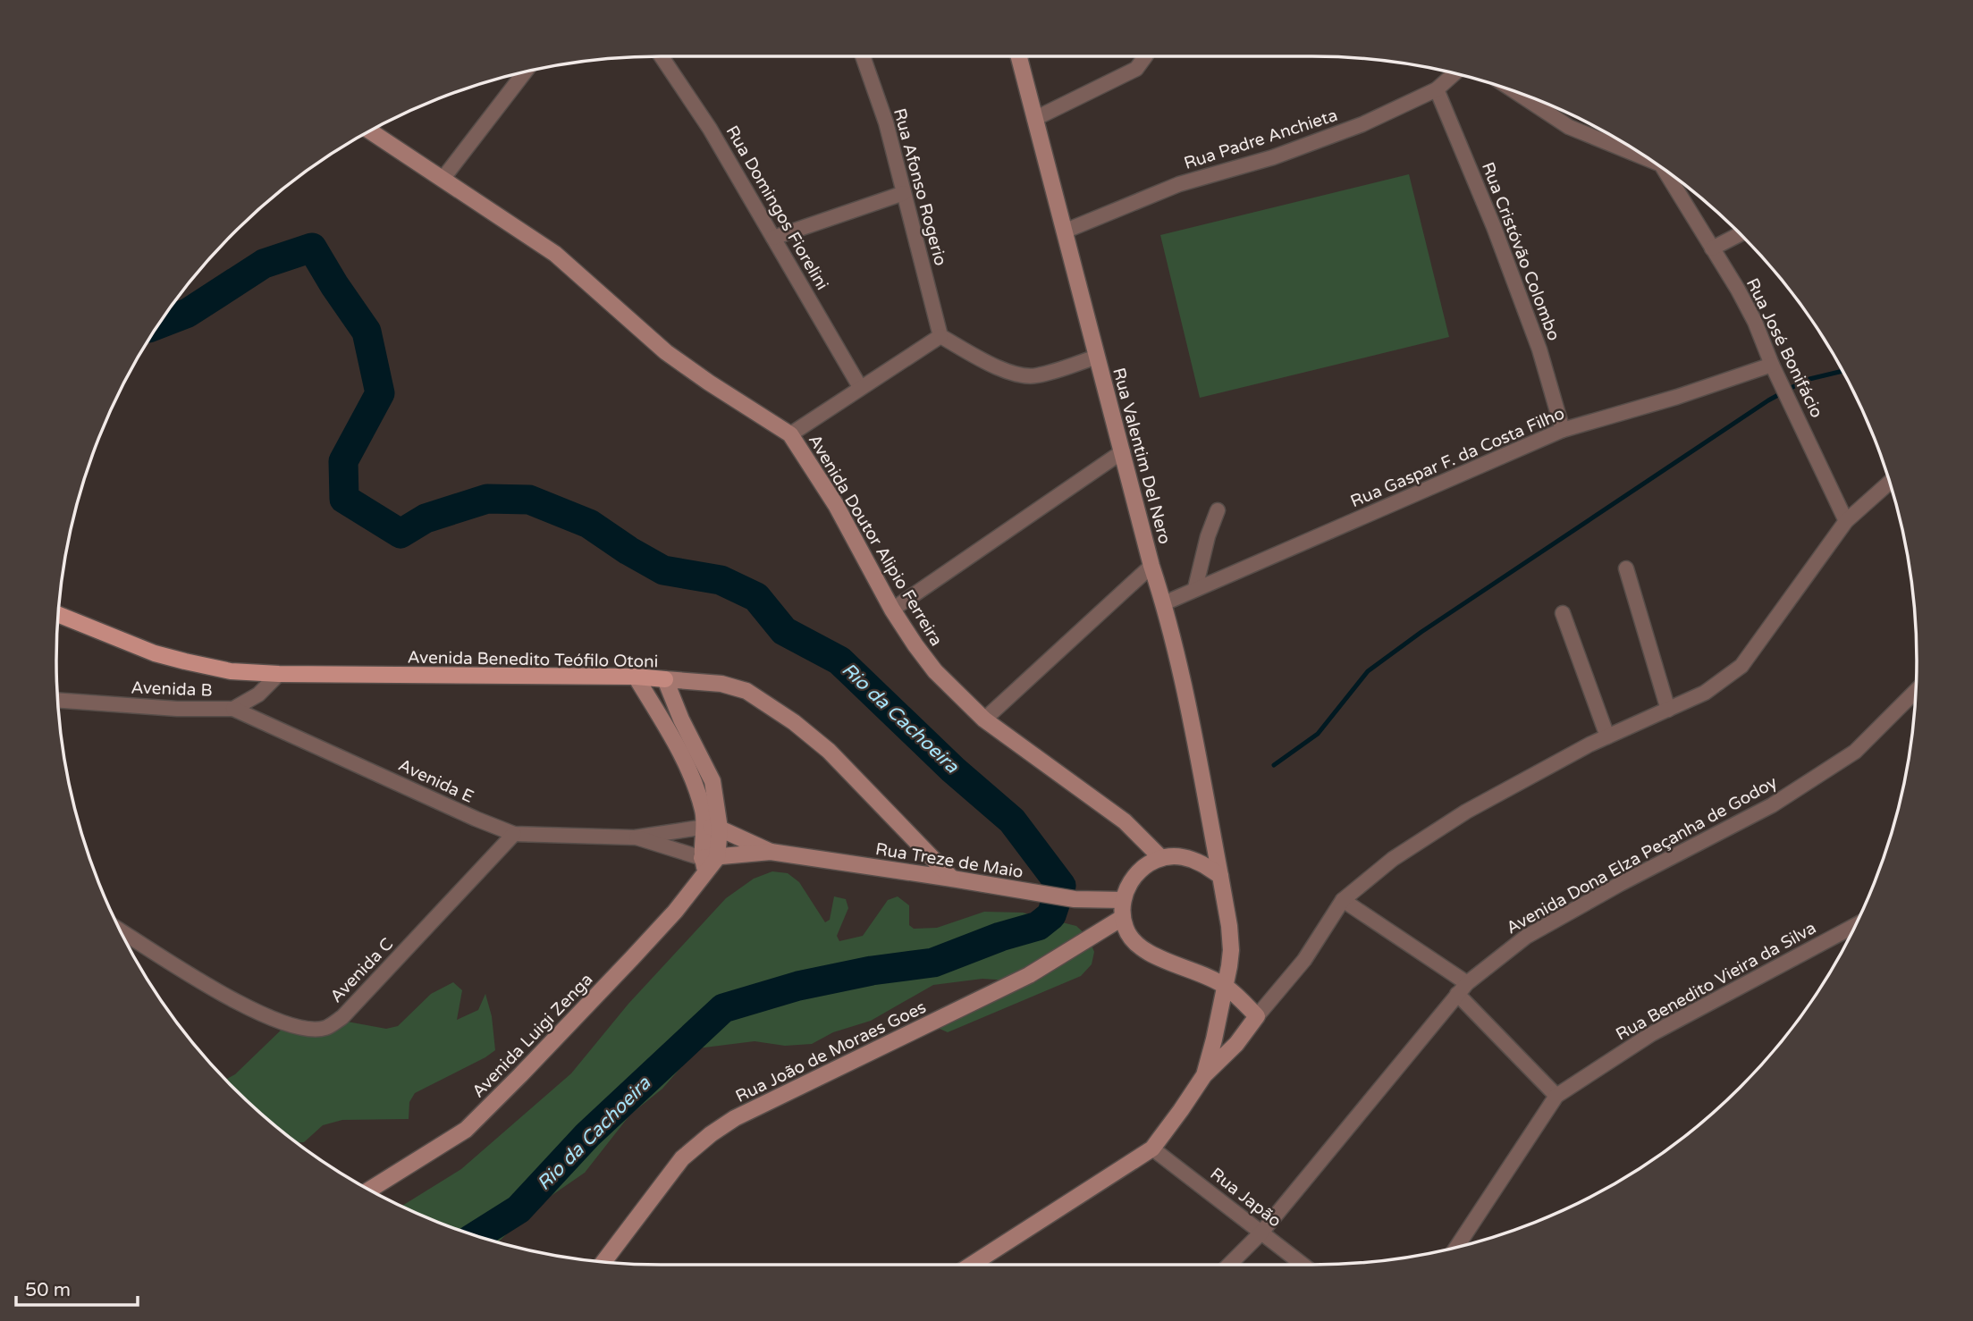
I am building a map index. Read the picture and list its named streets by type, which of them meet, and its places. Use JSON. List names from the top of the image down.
{
  "streets": {
    "main road": [
      "Rua Valentim Del Nero",
      "Avenida Doutor Alipio Ferreira",
      "Avenida Benedito Teófilo Otoni",
      "Rua Treze de Maio",
      "Avenida Luigi Zenga",
      "Rua João de Moraes Goes"
    ],
    "street": [
      "Rua Padre Anchieta",
      "Rua Afonso Rogerio",
      "Rua Domingos Fiorelini",
      "Rua Cristóvão Colombo",
      "Rua José Bonifácio",
      "Rua Gaspar F. da Costa Filho",
      "Avenida B",
      "Avenida E",
      "Avenida Dona Elza Peçanha de Godoy",
      "Avenida C",
      "Rua Benedito Vieira da Silva",
      "Rua Japão"
    ]
  },
  "crossings": [
    ["Rua Padre Anchieta", "Rua Cristóvão Colombo"],
    ["Rua Padre Anchieta", "Rua Valentim Del Nero"],
    ["Rua Cristóvão Colombo", "Rua Gaspar F. da Costa Filho"],
    ["Rua José Bonifácio", "Rua Gaspar F. da Costa Filho"],
    ["Rua Valentim Del Nero", "Rua Gaspar F. da Costa Filho"],
    ["Rua Valentim Del Nero", "Avenida Doutor Alipio Ferreira"],
    ["Rua Valentim Del Nero", "Rua Treze de Maio"],
    ["Rua Valentim Del Nero", "Rua João de Moraes Goes"],
    ["Avenida Doutor Alipio Ferreira", "Rua Treze de Maio"],
    ["Avenida Doutor Alipio Ferreira", "Rua João de Moraes Goes"],
    ["Avenida Benedito Teófilo Otoni", "Avenida B"],
    ["Avenida Benedito Teófilo Otoni", "Rua Treze de Maio"],
    ["Avenida B", "Avenida E"],
    ["Avenida E", "Rua Treze de Maio"],
    ["Avenida E", "Avenida C"],
    ["Avenida E", "Avenida Luigi Zenga"],
    ["Avenida Dona Elza Peçanha de Godoy", "Rua Japão"],
    ["Rua Treze de Maio", "Avenida Luigi Zenga"],
    ["Rua Treze de Maio", "Rua João de Moraes Goes"]
  ],
  "water": ["Rio da Cachoeira"],
  "scale_bar": "50 m"
}
